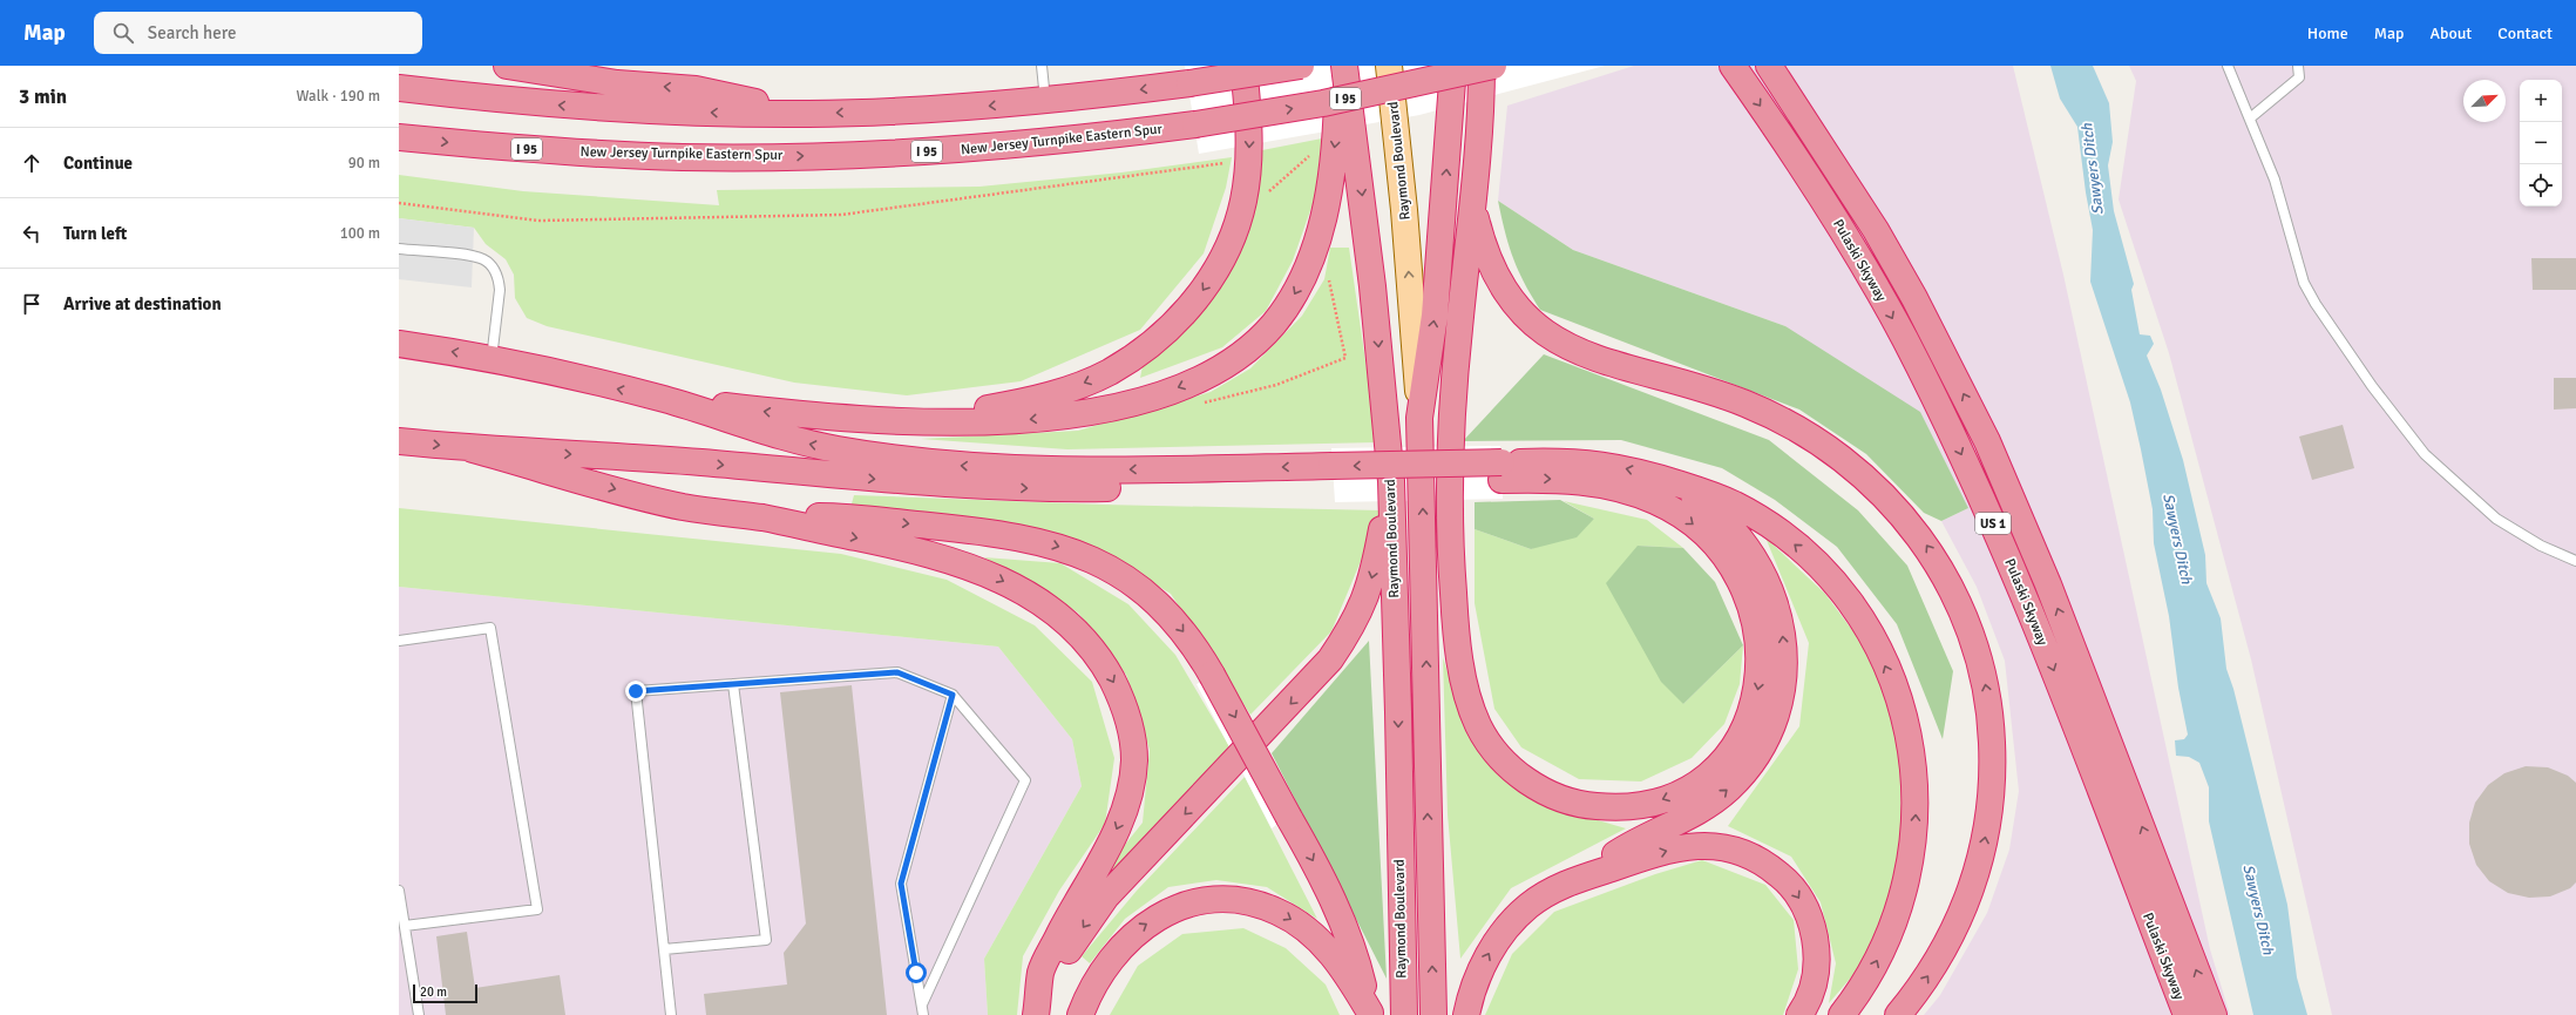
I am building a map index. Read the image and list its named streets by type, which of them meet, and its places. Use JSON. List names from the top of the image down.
{
  "streets": {
    "highway": [
      "I 95",
      "New Jersey Turnpike Eastern Spur",
      "Raymond Boulevard",
      "Pulaski Skyway",
      "US 1"
    ]
  },
  "water": ["Sawyers Ditch"],
  "scale_bar": "20 m",
  "north": "top right",
  "page": {
    "header": "Map",
    "search": "Search here",
    "nav": [
      "Home",
      "Map",
      "About",
      "Contact"
    ],
    "heading": ["3 min", "Walk · 190 m"],
    "map_buttons": ["+", "−"],
    "list": [
      ["Continue", "90 m"],
      ["Turn left", "100 m"],
      "Arrive at destination"
    ],
    "scale": "20 m"
  }
}
